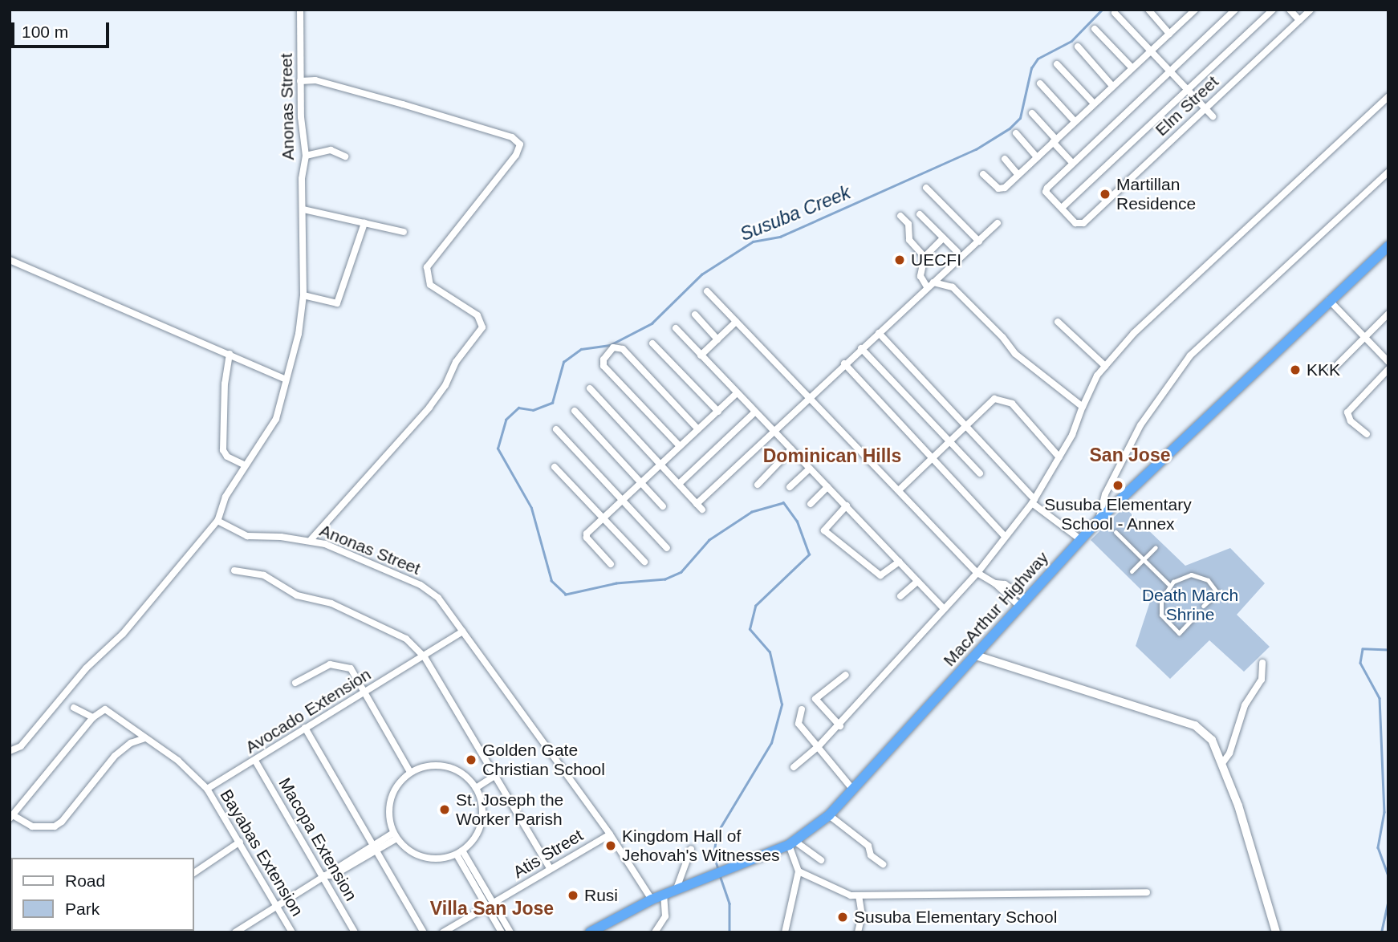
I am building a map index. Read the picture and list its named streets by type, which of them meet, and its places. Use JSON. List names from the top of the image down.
{
  "streets": {
    "highway": ["MacArthur Highway"],
    "street": [
      "Elm Street",
      "Anonas Street",
      "Avocado Extension",
      "Macopa Extension",
      "Bayabas Extension",
      "Atis Street"
    ]
  },
  "crossings": [
    ["Anonas Street", "MacArthur Highway"],
    ["Anonas Street", "Avocado Extension"],
    ["Anonas Street", "Atis Street"],
    ["Avocado Extension", "Macopa Extension"],
    ["Avocado Extension", "Bayabas Extension"]
  ],
  "districts": ["San Jose", "Dominican Hills", "Villa San Jose"],
  "water": ["Susuba Creek"],
  "parks": ["Death March Shrine"],
  "places": [
    "Martillan Residence",
    "UECFI",
    "KKK",
    "Susuba Elementary School - Annex",
    "Golden Gate Christian School",
    "St. Joseph the Worker Parish",
    "Kingdom Hall of Jehovah's Witnesses",
    "Rusi",
    "Susuba Elementary School"
  ],
  "legend": ["Road", "Park"],
  "scale_bar": "100 m"
}
